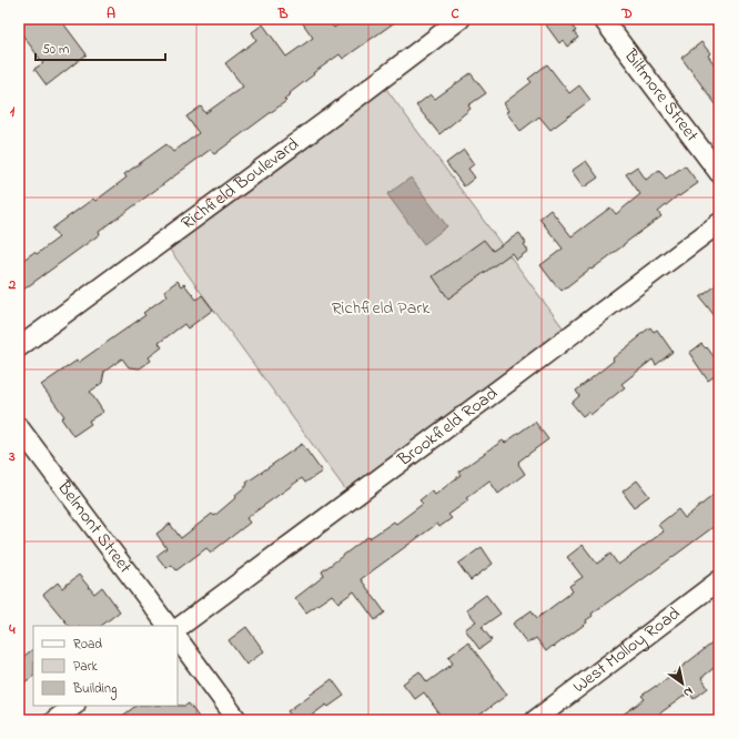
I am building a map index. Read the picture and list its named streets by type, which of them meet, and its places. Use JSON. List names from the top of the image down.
{
  "streets": {
    "street": [
      "Biltmore Street",
      "Richfield Boulevard",
      "Brookfield Road",
      "Belmont Street",
      "West Molloy Road"
    ]
  },
  "parks": ["Richfield Park"],
  "legend": ["Road", "Park", "Building"],
  "scale_bar": "50 m",
  "north": "bottom right",
  "grid": {
    "columns": [
      "A",
      "B",
      "C",
      "D"
    ],
    "rows": [
      "1",
      "2",
      "3",
      "4"
    ]
  }
}
